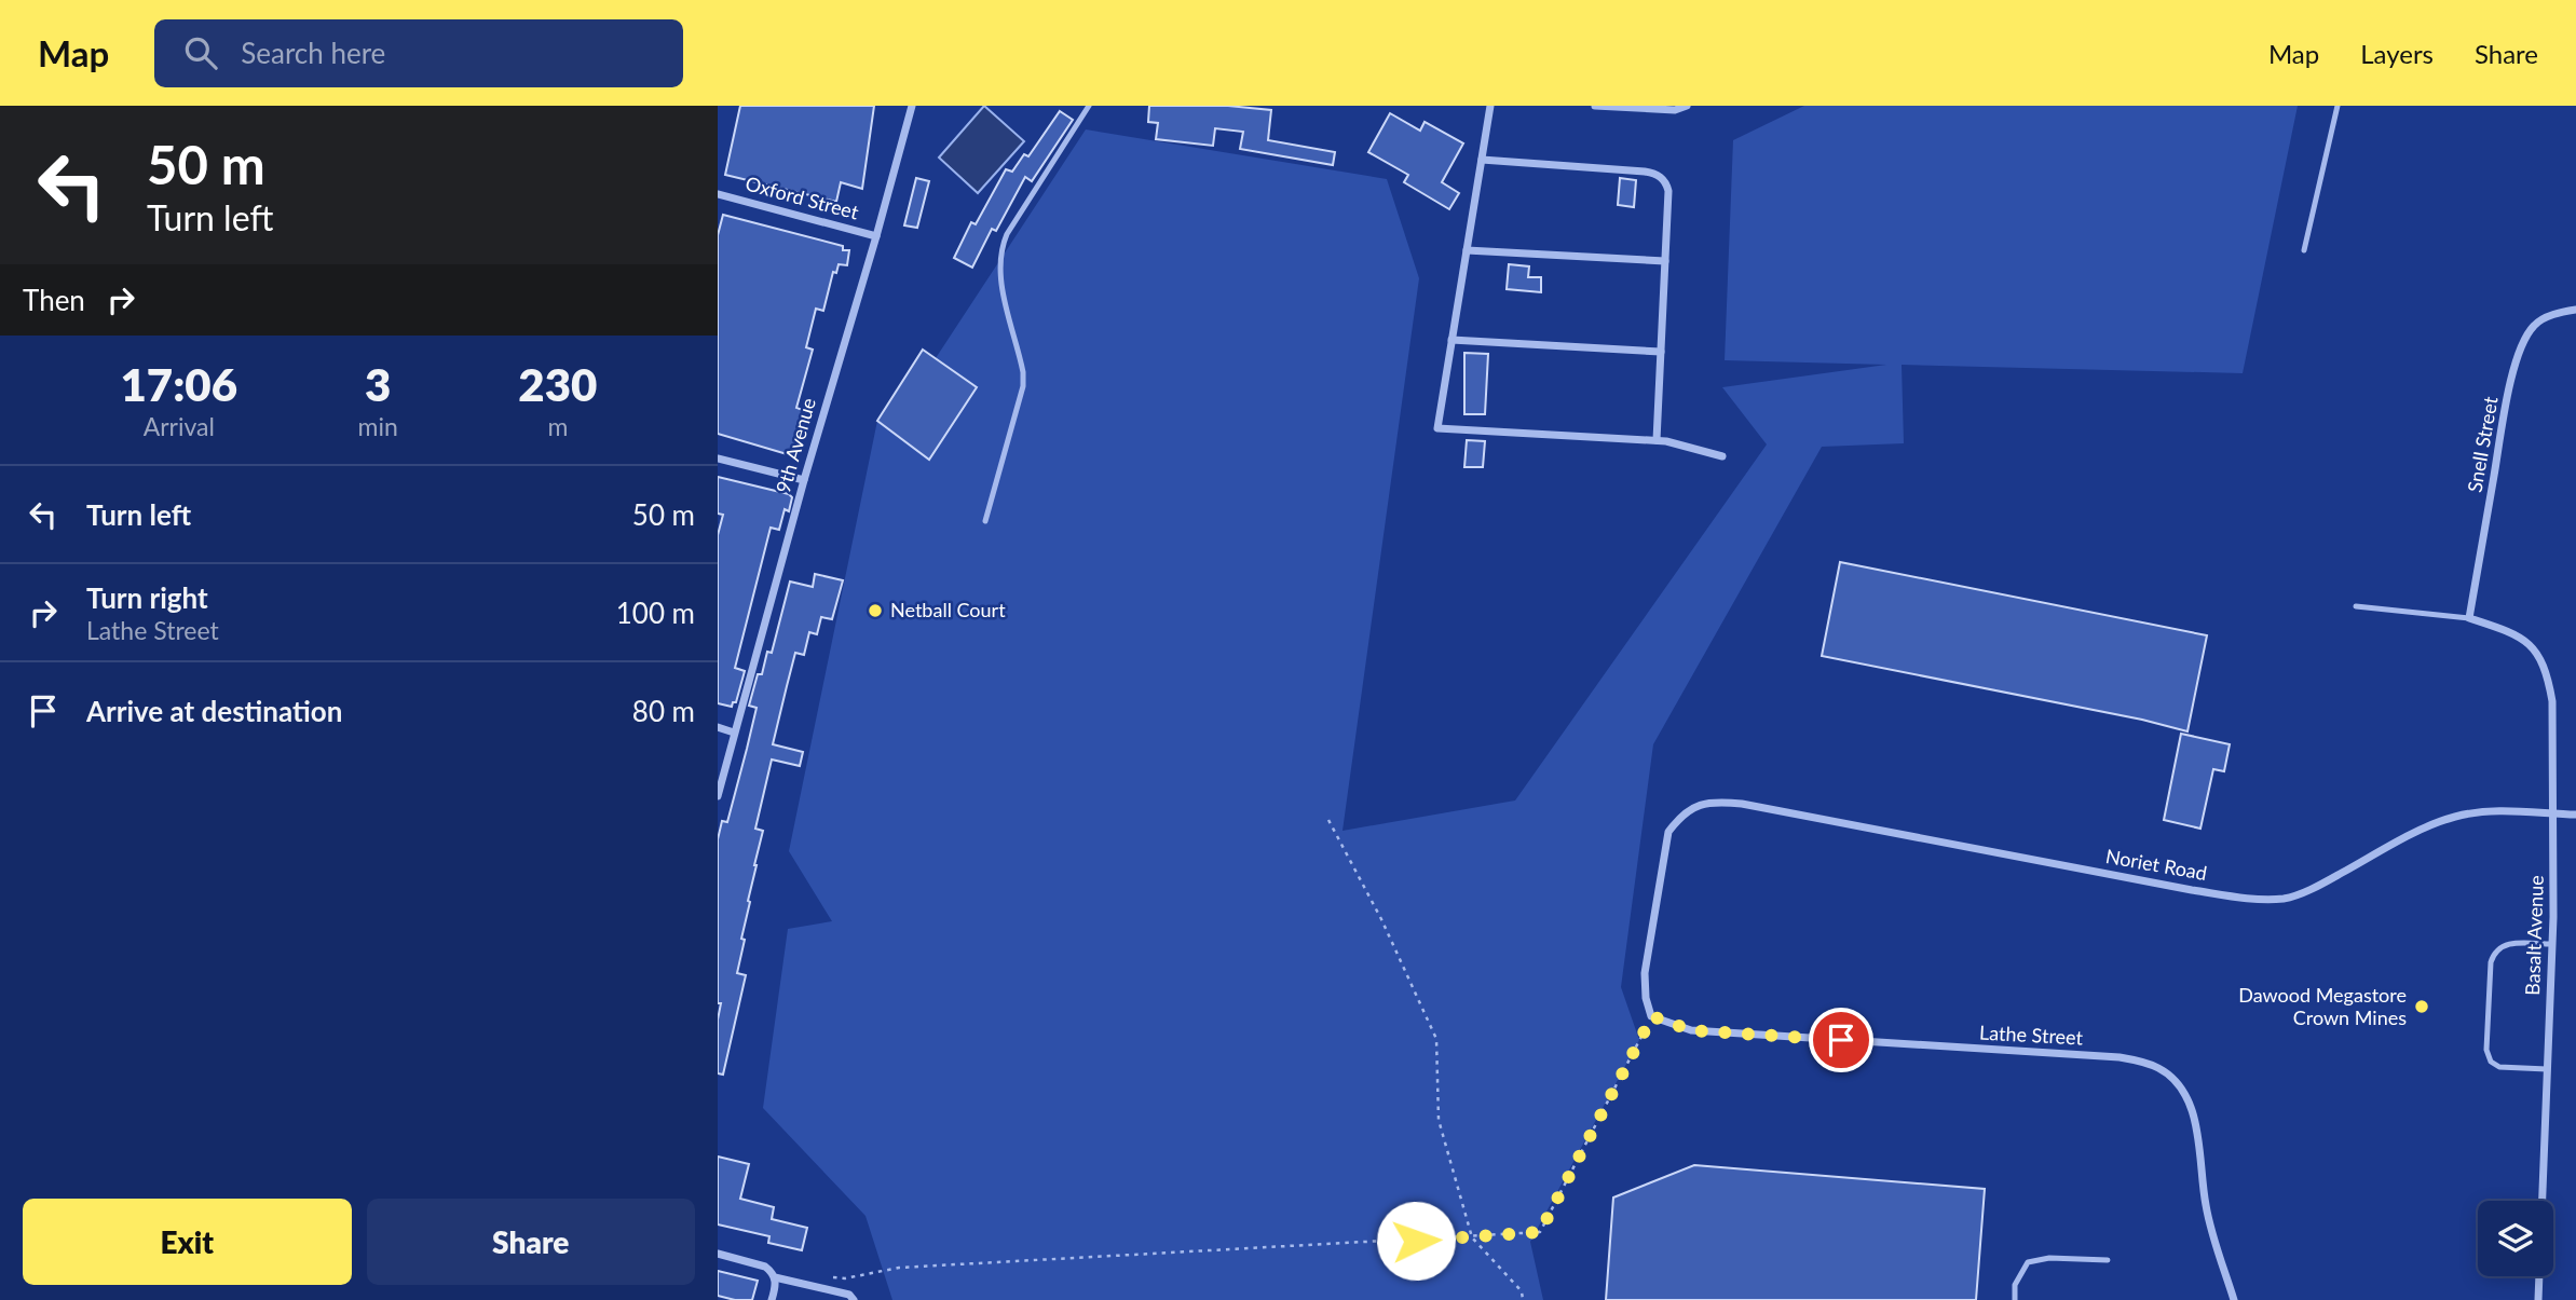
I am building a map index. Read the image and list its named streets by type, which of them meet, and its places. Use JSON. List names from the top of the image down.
{
  "streets": {
    "street": [
      "Oxford Street",
      "Snell Street",
      "9th Avenue",
      "Noriet Road",
      "Basalt Avenue",
      "Lathe Street"
    ]
  },
  "crossings": [
    ["Oxford Street", "9th Avenue"],
    ["Snell Street", "Basalt Avenue"],
    ["Noriet Road", "Basalt Avenue"],
    ["Noriet Road", "Lathe Street"]
  ],
  "places": ["Netball Court", "Dawood Megastore Crown Mines"],
  "page": {
    "header": "Map",
    "search": "Search here",
    "nav": ["Map", "Layers", "Share"],
    "turn": ["50 m", "Turn left"],
    "then": "Then",
    "eta": [
      "17:06",
      "Arrival",
      "3",
      "min",
      "230",
      "m"
    ],
    "list": [
      {
        "name": "Turn left",
        "value": "50 m"
      },
      {
        "name": "Turn right",
        "note": "Lathe Street",
        "value": "100 m"
      },
      {
        "name": "Arrive at destination",
        "value": "80 m"
      }
    ],
    "buttons": ["Exit", "Share"]
  }
}
